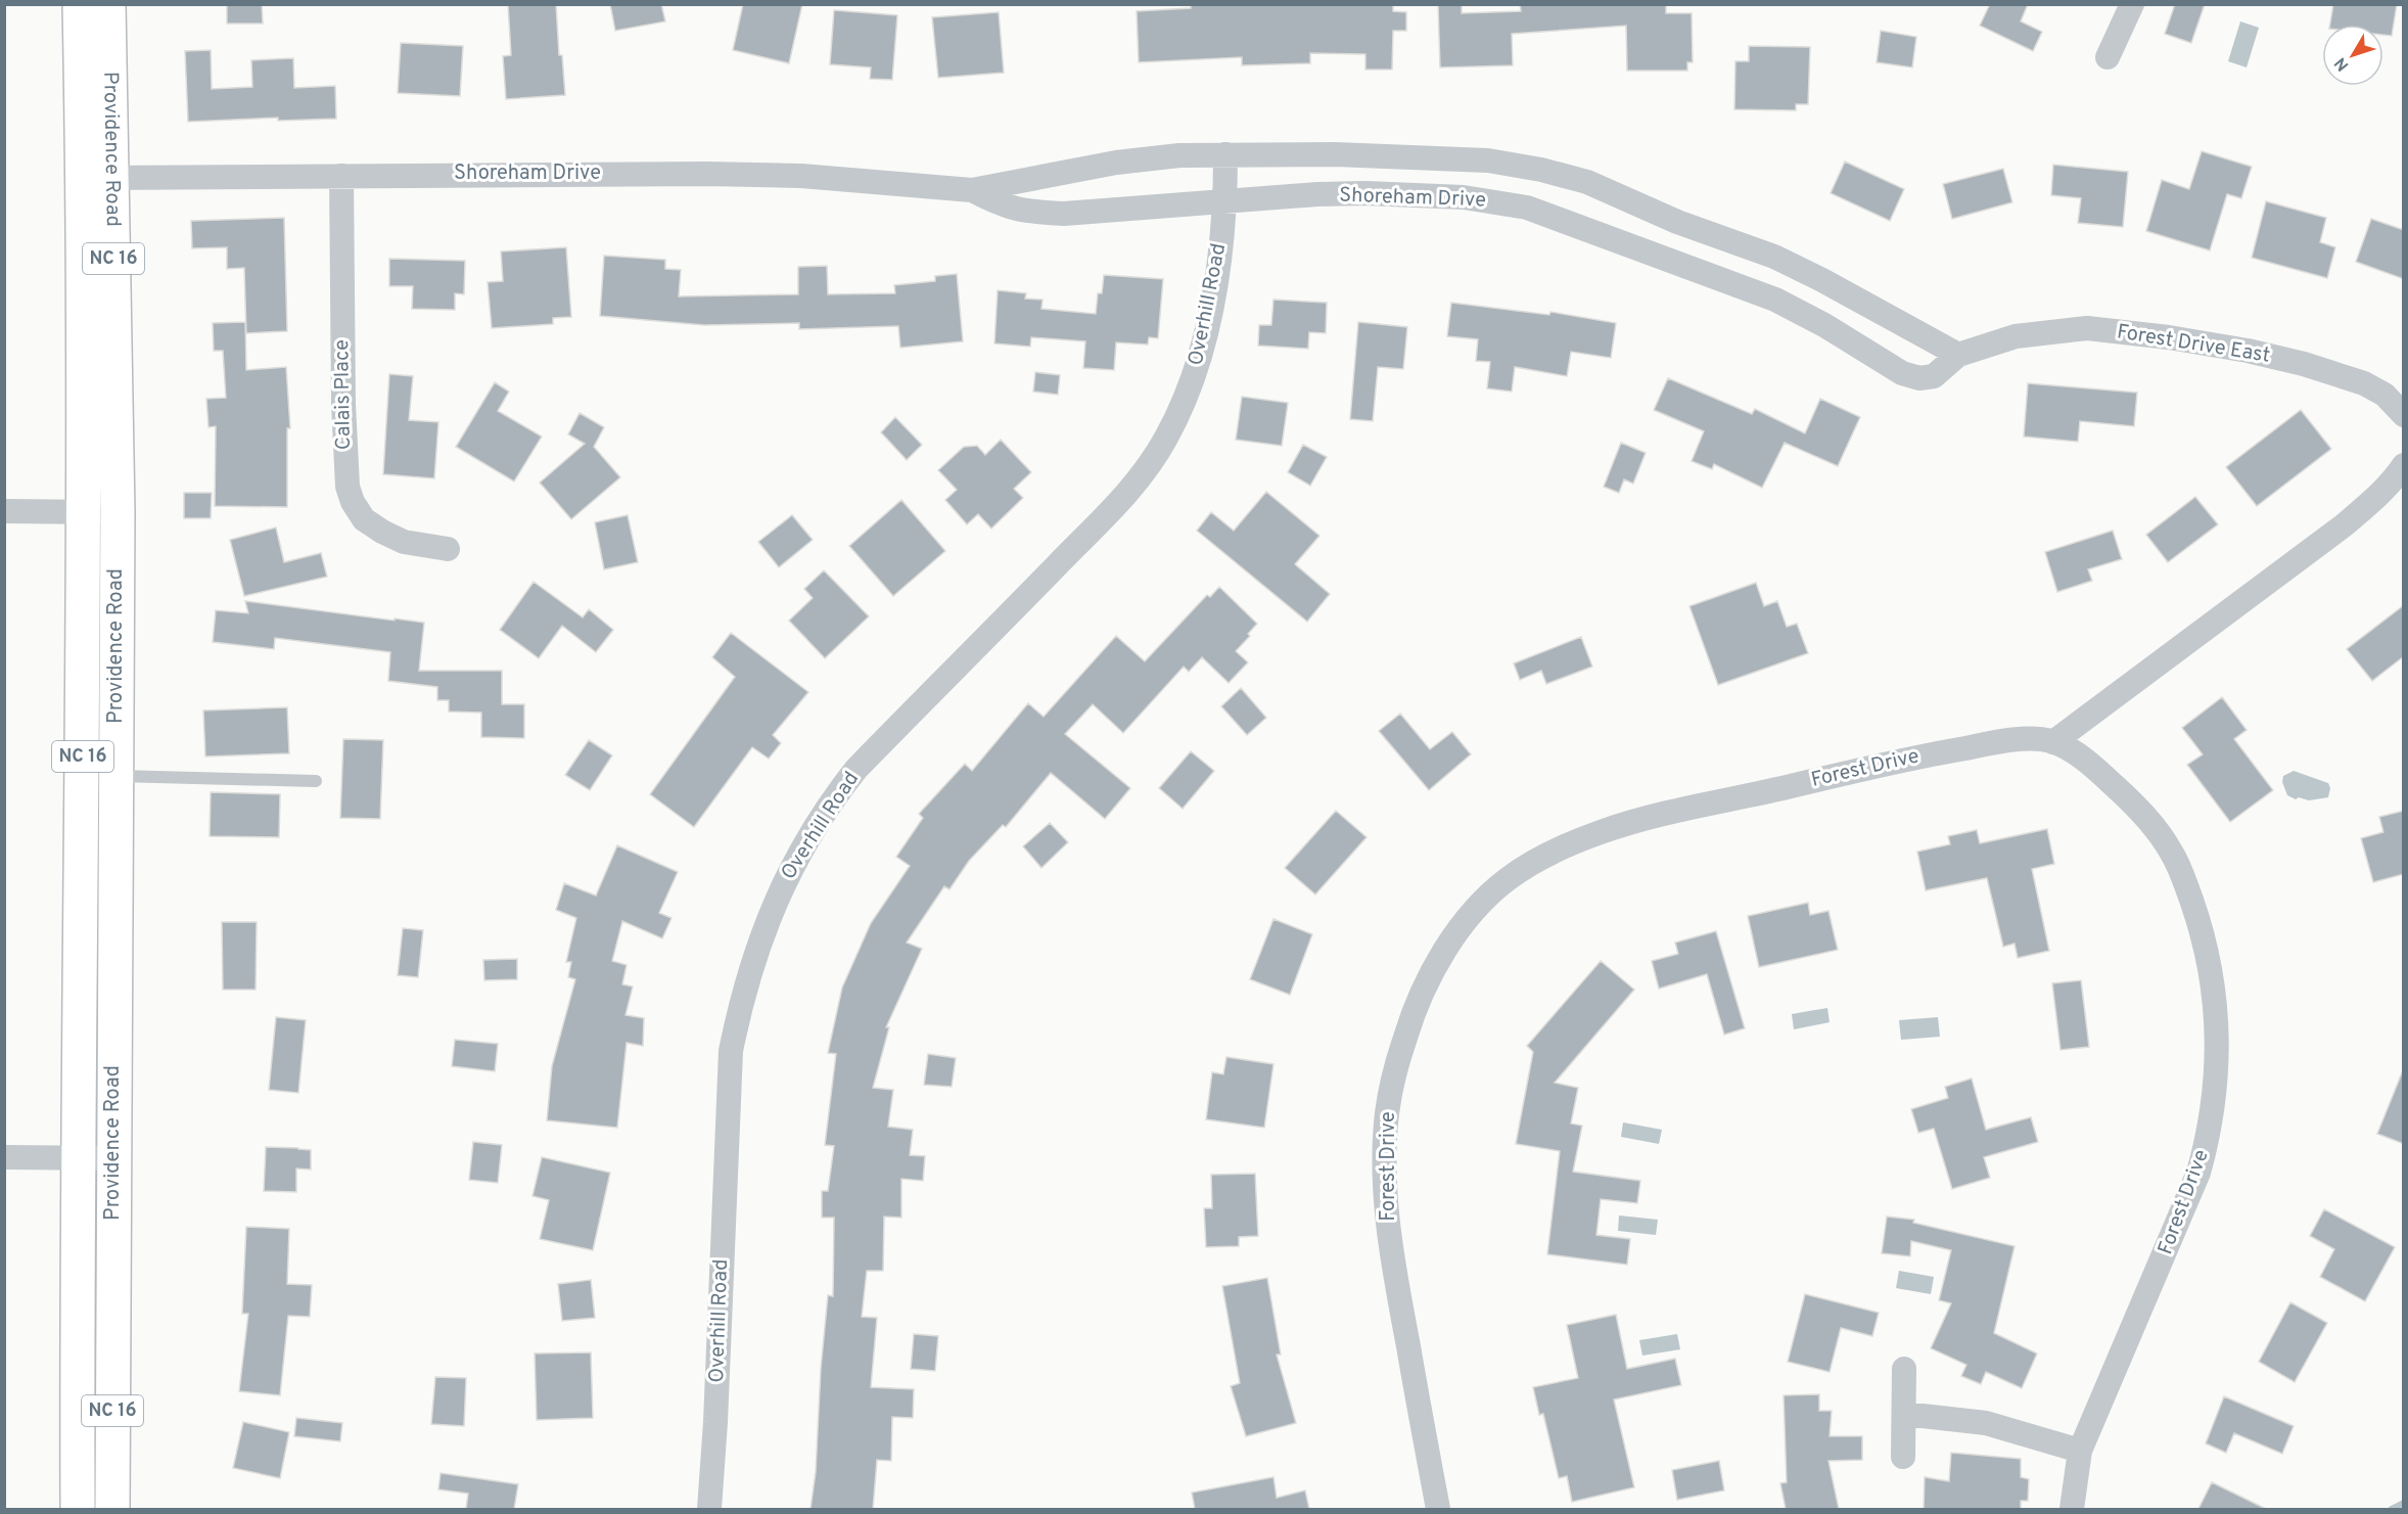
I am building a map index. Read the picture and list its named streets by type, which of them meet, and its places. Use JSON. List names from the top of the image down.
{
  "streets": {
    "main road": ["Providence Road", "NC 16"],
    "street": [
      "Shoreham Drive",
      "Overhill Road",
      "Forest Drive East",
      "Calais Place",
      "Forest Drive"
    ]
  },
  "crossings": [
    ["Providence Road", "Shoreham Drive"],
    ["Shoreham Drive", "Overhill Road"],
    ["Shoreham Drive", "Forest Drive East"],
    ["Shoreham Drive", "Calais Place"]
  ],
  "north": "bottom left"
}
